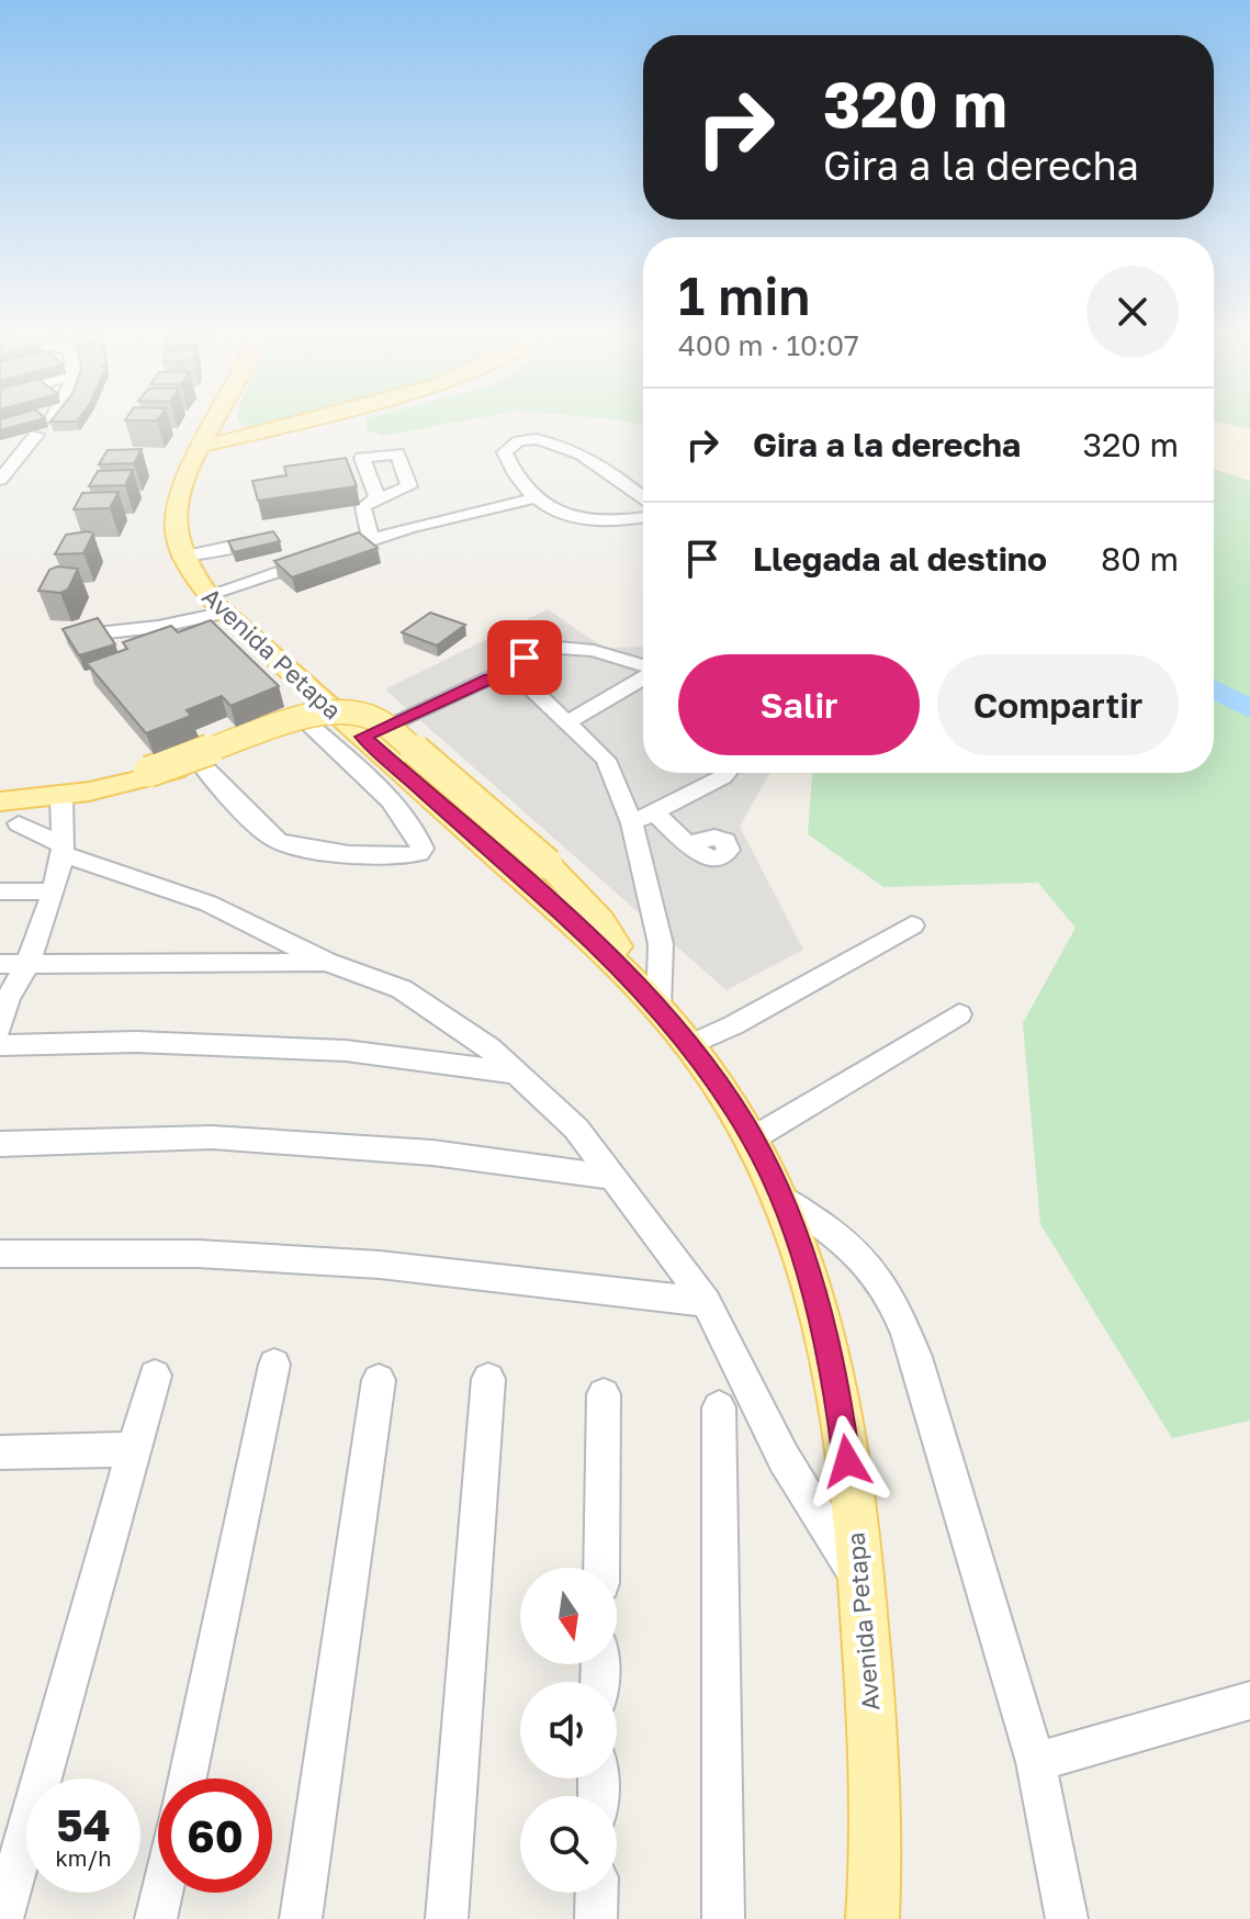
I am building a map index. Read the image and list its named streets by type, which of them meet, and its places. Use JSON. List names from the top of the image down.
{
  "streets": {
    "main road": ["Avenida Petapa"]
  },
  "north": "bottom",
  "page": {
    "turn": ["320 m", "Gira a la derecha"],
    "heading": ["1 min", "400 m · 10:07"],
    "list": [
      {
        "name": "Gira a la derecha",
        "value": "320 m"
      },
      {
        "name": "Llegada al destino",
        "value": "80 m"
      }
    ],
    "buttons": ["Salir", "Compartir"],
    "speed": "54 km/h",
    "limit": "60"
  }
}
